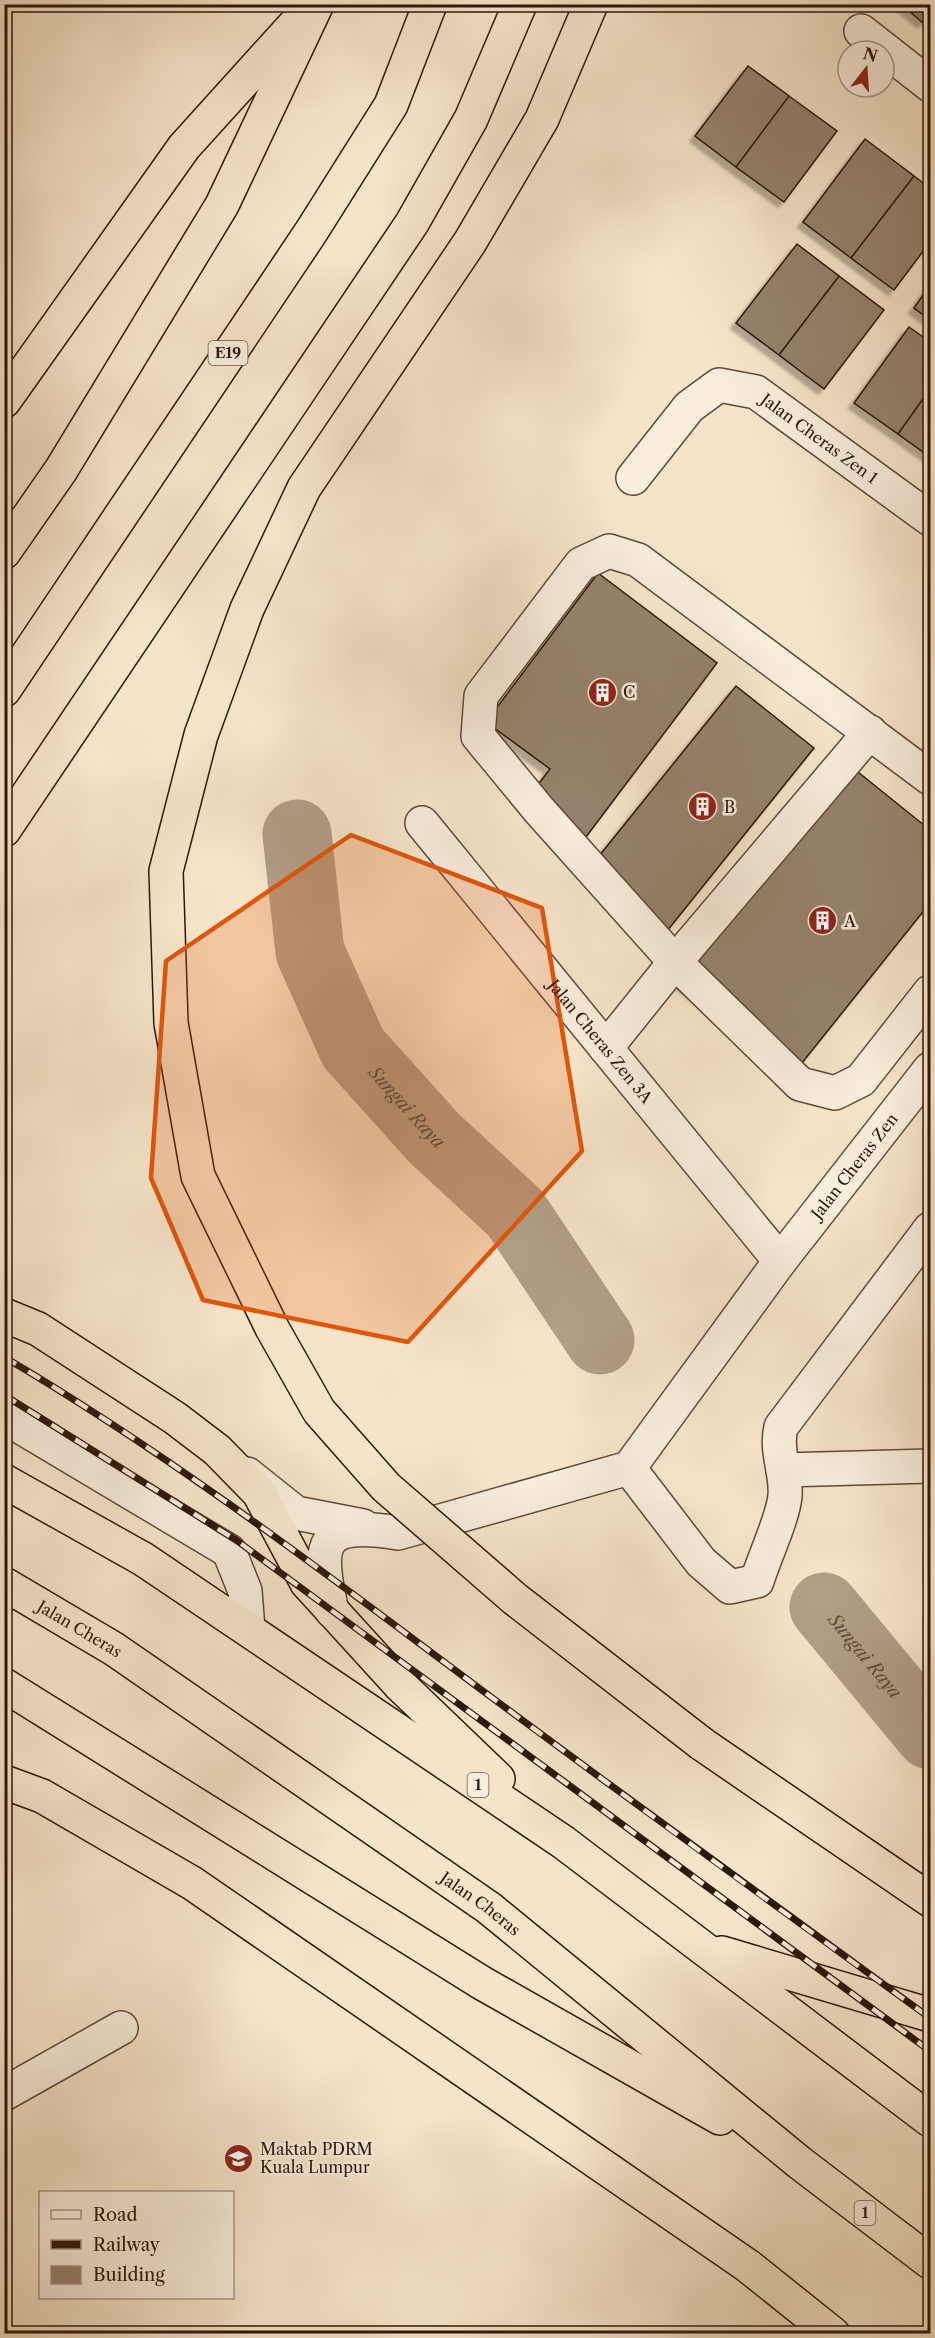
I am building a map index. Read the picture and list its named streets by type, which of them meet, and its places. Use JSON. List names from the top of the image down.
{
  "streets": {
    "highway": ["E19", "Jalan Cheras", "1"],
    "street": ["Jalan Cheras Zen 1", "Jalan Cheras Zen 3A", "Jalan Cheras Zen"]
  },
  "crossings": [
    ["Jalan Cheras Zen 3A", "Jalan Cheras Zen"]
  ],
  "water": ["Sungai Raya"],
  "places": {
    "building": ["C", "B", "A"],
    "school or university": ["Maktab PDRM Kuala Lumpur"]
  },
  "legend": ["Road", "Railway", "Building"],
  "north": "top"
}
